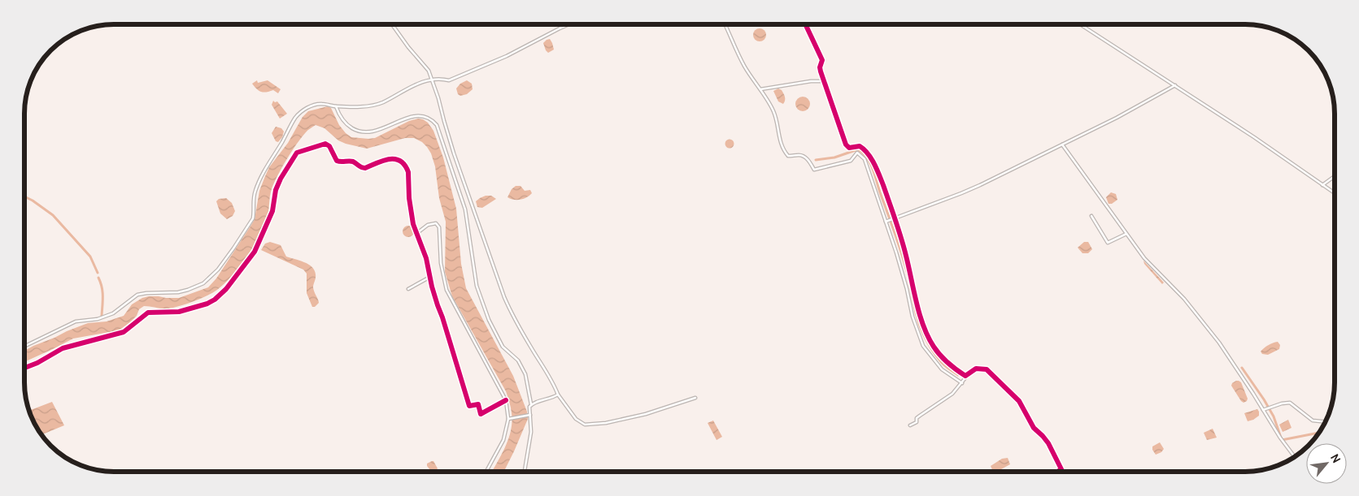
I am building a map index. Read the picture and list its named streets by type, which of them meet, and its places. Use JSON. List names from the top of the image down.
{
  "north": "top right"
}
